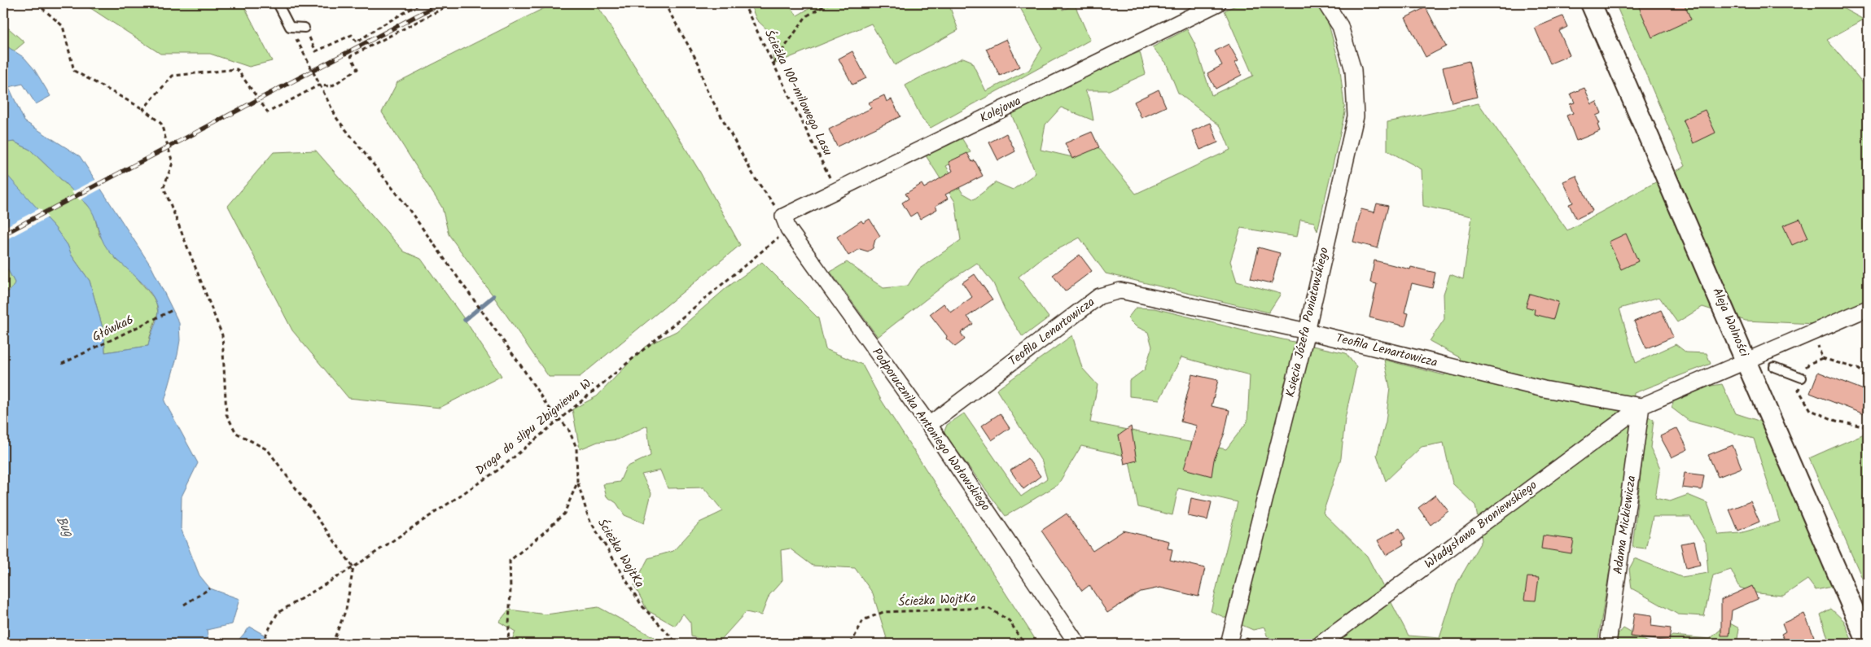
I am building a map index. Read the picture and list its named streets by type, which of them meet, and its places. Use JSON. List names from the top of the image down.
{
  "streets": {
    "street": [
      "Kolejowa",
      "Księcia Józefa Poniatowskiego",
      "Aleja Wolności",
      "Teofila Lenartowicza",
      "Podporucznika Antoniego Wołowskiego",
      "Władysława Broniewskiego",
      "Adama Mickiewicza"
    ],
    "path": [
      "Ścieżka 100-milowego Lasu",
      "Główka6",
      "Droga do slipu Zbigniewa W.",
      "Ścieżka WojtKa"
    ]
  },
  "crossings": [
    ["Ścieżka 100-milowego Lasu", "Kolejowa"],
    ["Kolejowa", "Droga do slipu Zbigniewa W."],
    ["Kolejowa", "Podporucznika Antoniego Wołowskiego"],
    ["Księcia Józefa Poniatowskiego", "Teofila Lenartowicza"],
    ["Teofila Lenartowicza", "Podporucznika Antoniego Wołowskiego"],
    ["Teofila Lenartowicza", "Władysława Broniewskiego"],
    ["Teofila Lenartowicza", "Adama Mickiewicza"],
    ["Droga do slipu Zbigniewa W.", "Podporucznika Antoniego Wołowskiego"],
    ["Władysława Broniewskiego", "Adama Mickiewicza"]
  ],
  "water": ["Bug"]
}
